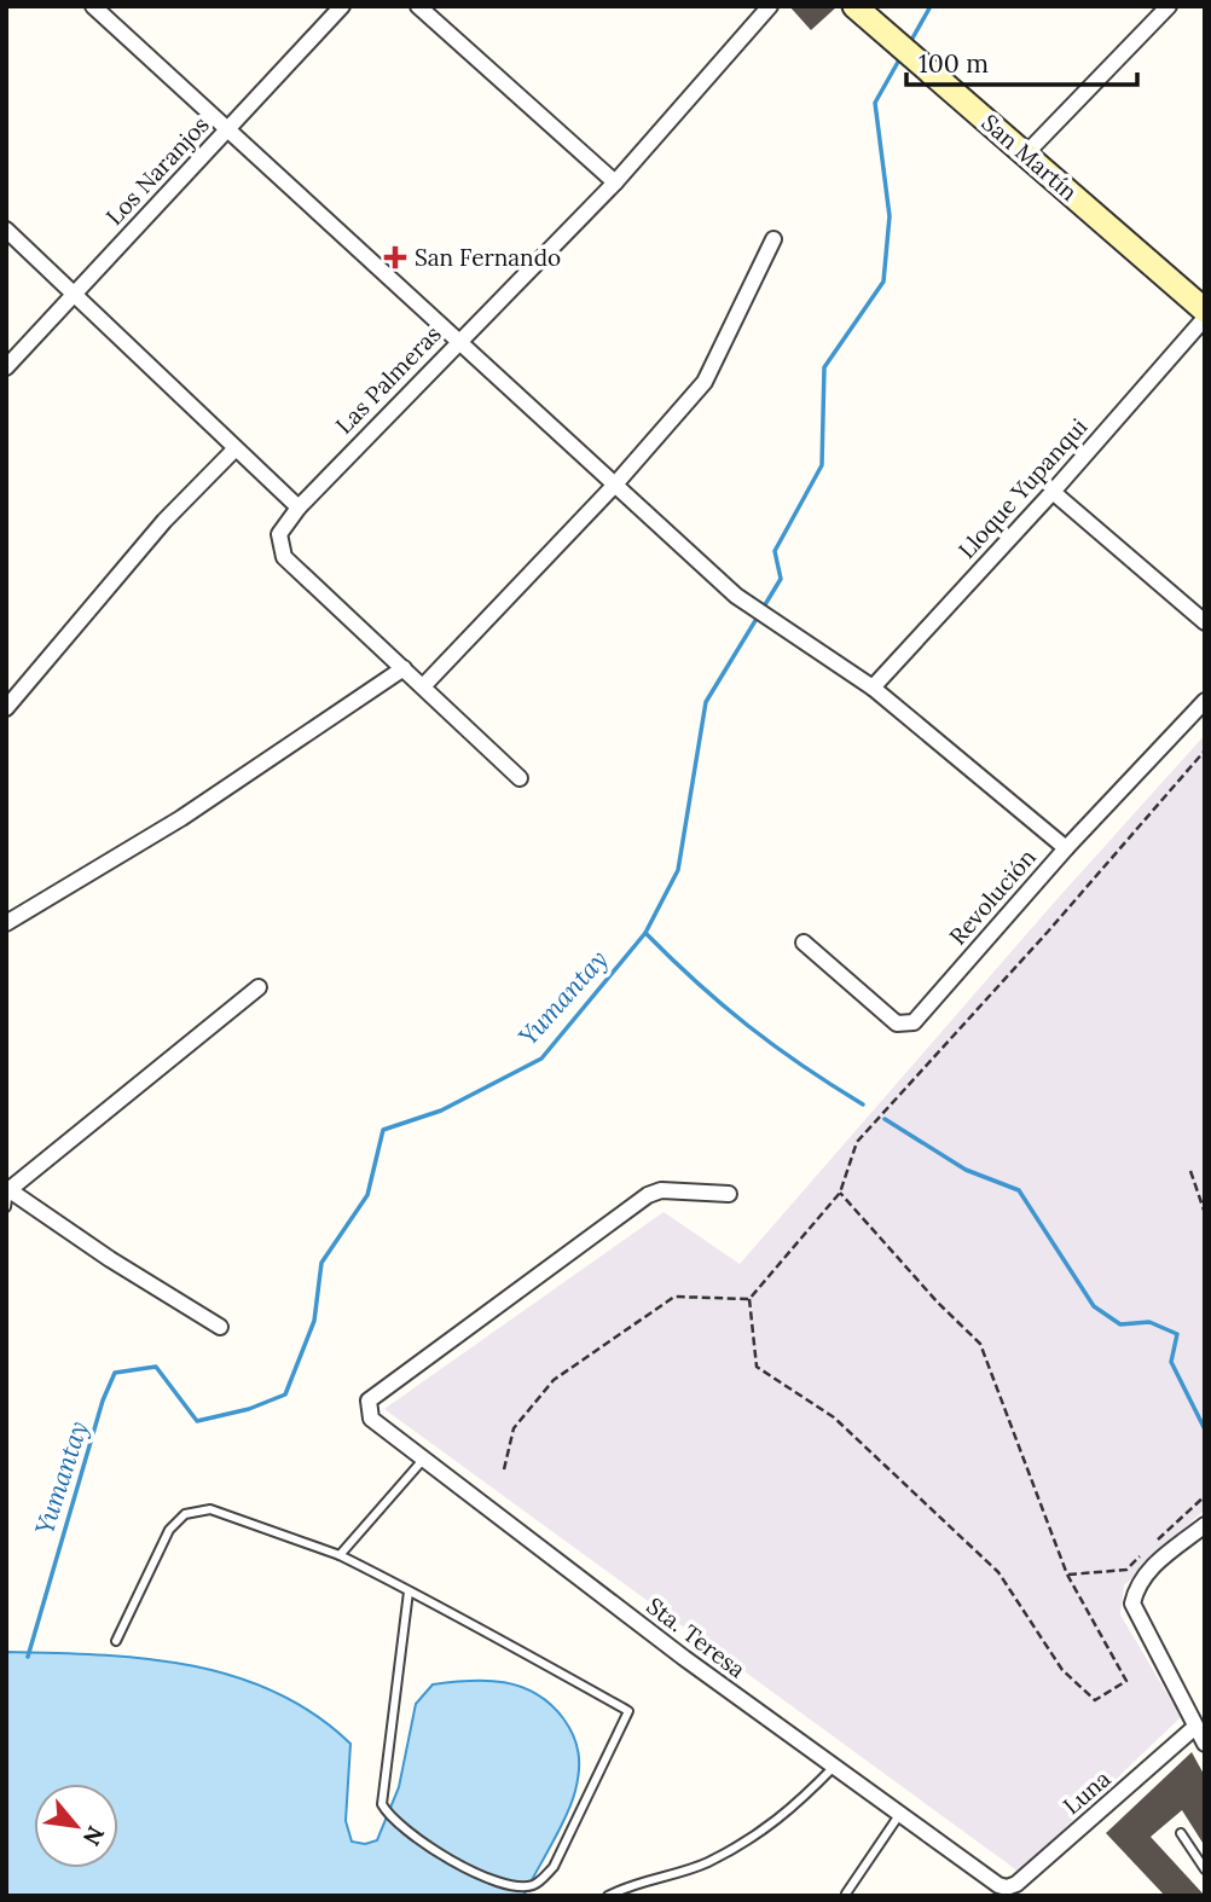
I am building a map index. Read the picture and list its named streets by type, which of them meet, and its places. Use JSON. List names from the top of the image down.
{
  "streets": {
    "main road": ["San Martín"],
    "street": [
      "Los Naranjos",
      "Las Palmeras",
      "Lloque Yupanqui",
      "Revolución",
      "Sta. Teresa",
      "Luna"
    ]
  },
  "crossings": [
    ["Sta. Teresa", "Luna"]
  ],
  "water": ["Yumantay"],
  "places": {
    "health": ["San Fernando"]
  },
  "scale_bar": "100 m",
  "north": "bottom right"
}
